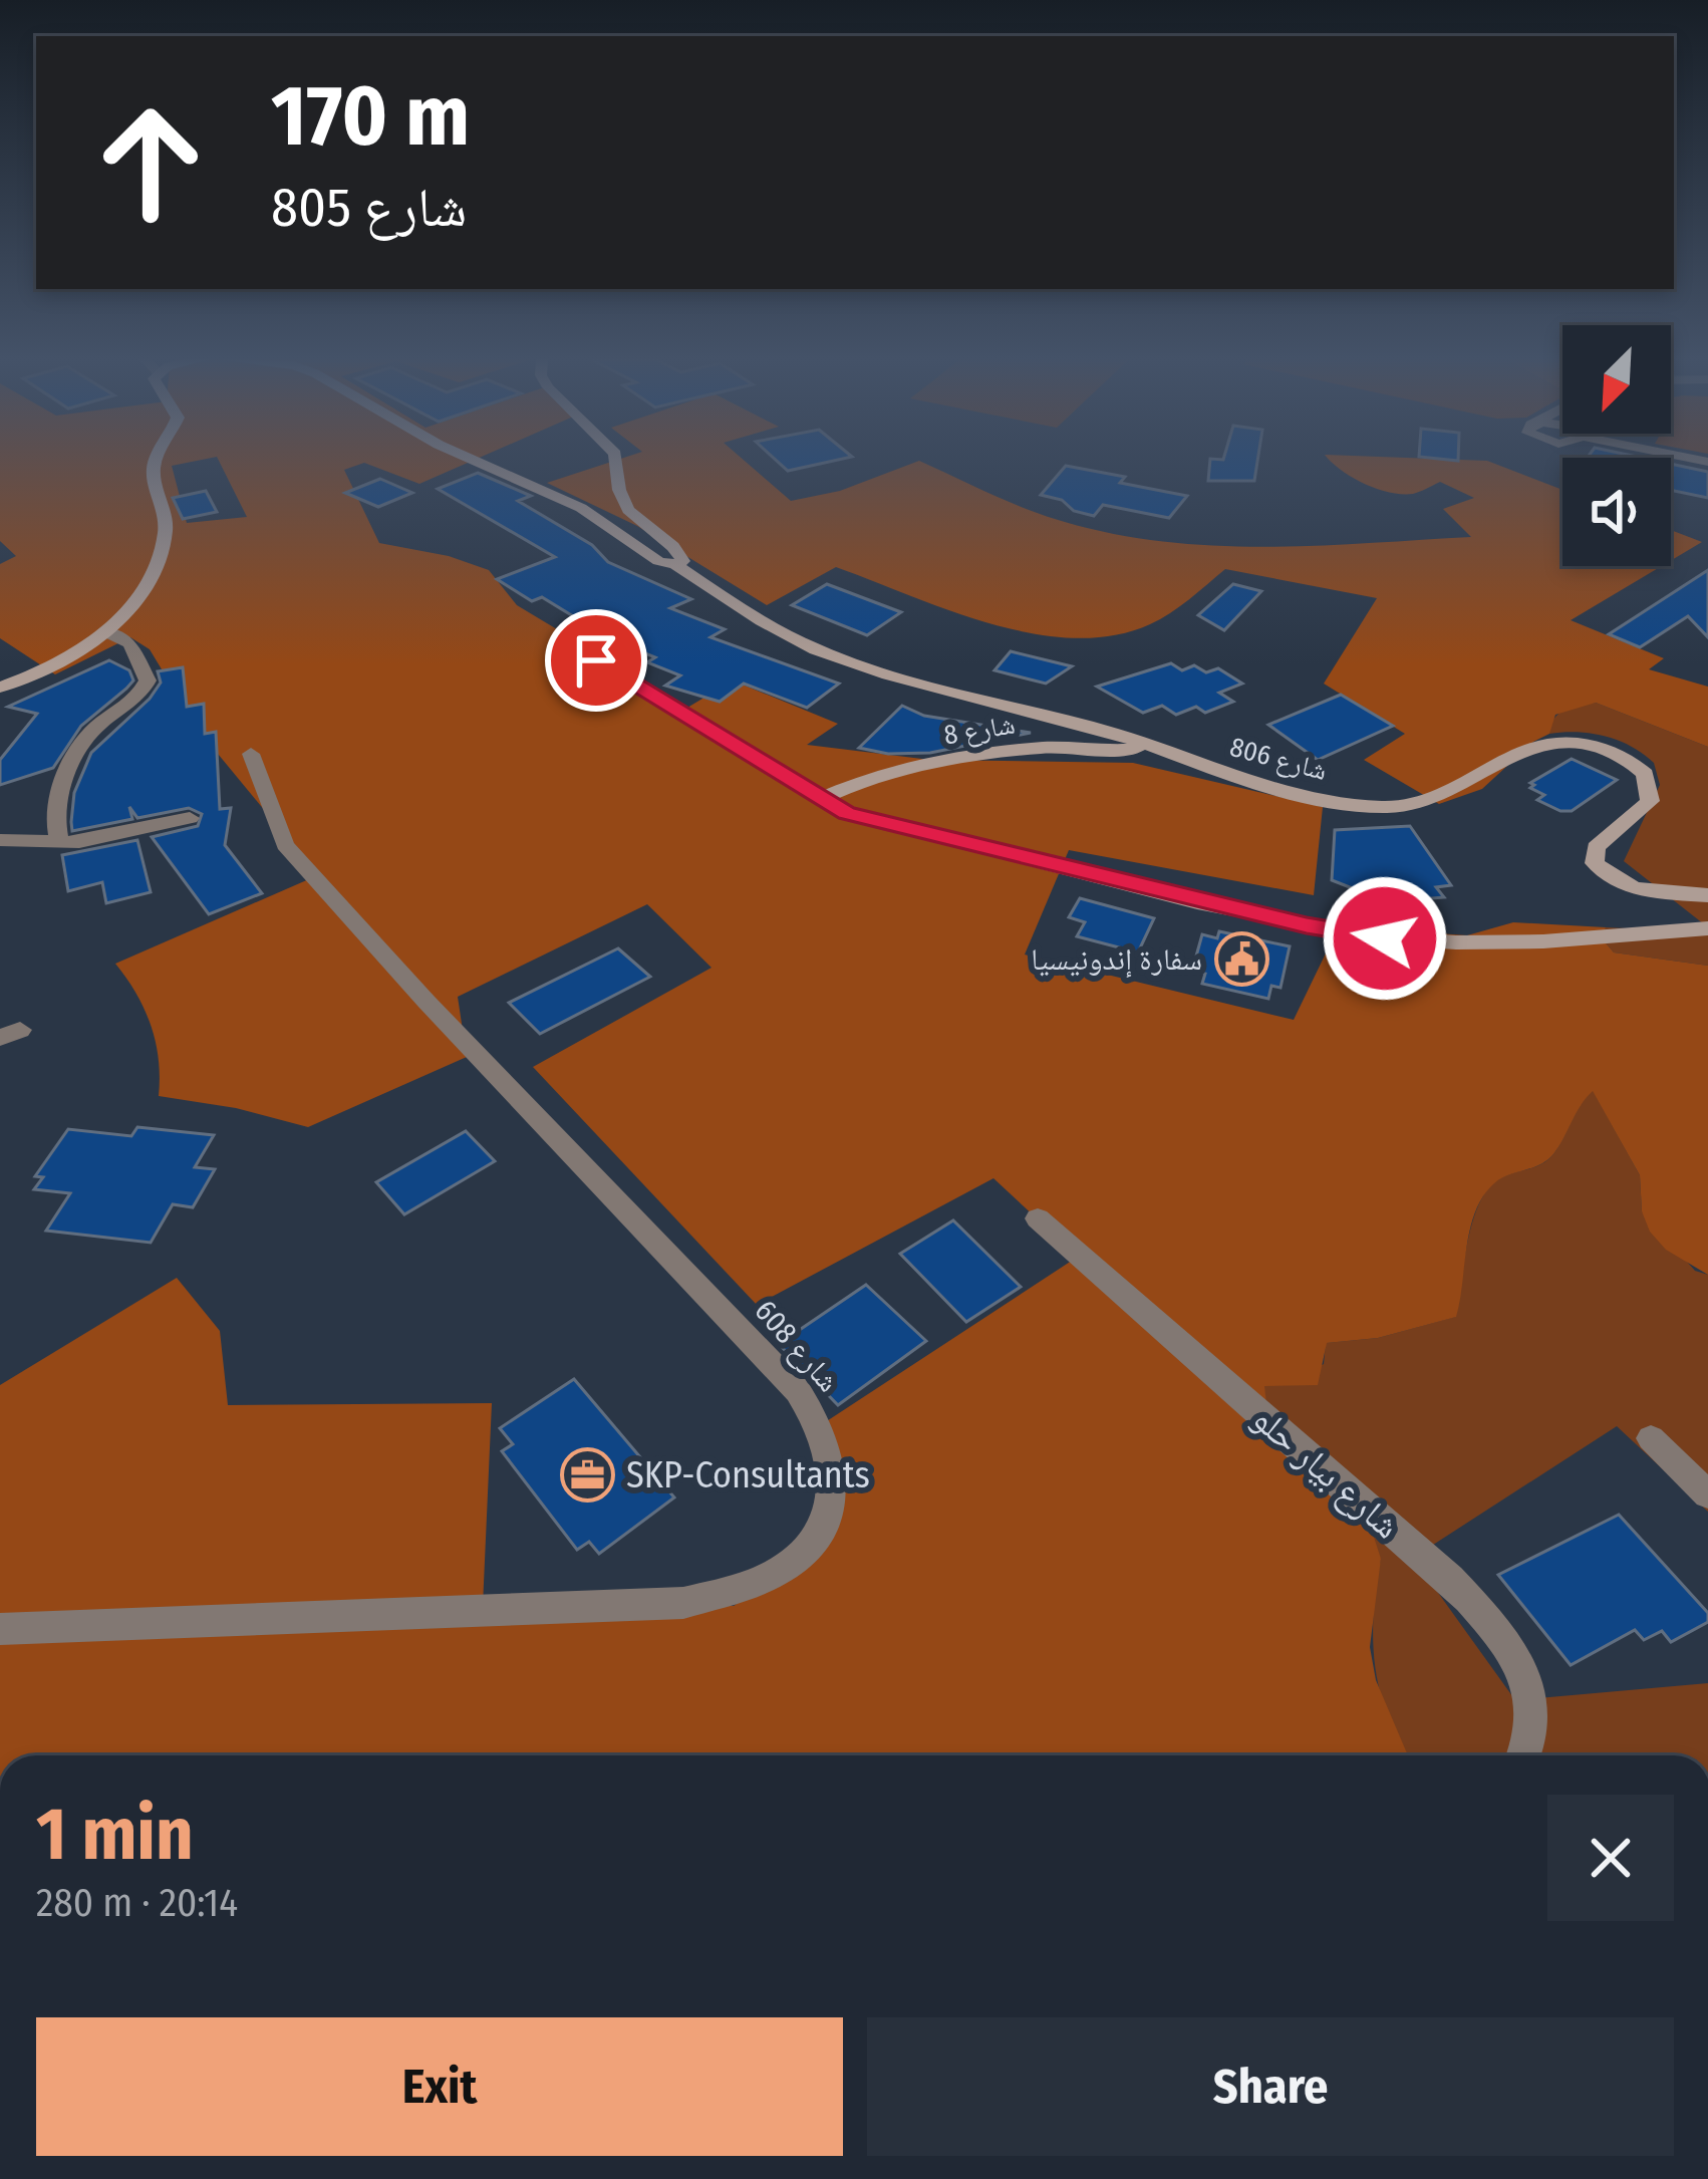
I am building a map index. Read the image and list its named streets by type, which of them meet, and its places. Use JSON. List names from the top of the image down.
{
  "streets": {
    "main road": ["شارع 8", "شارع 806"],
    "street": ["شارع 608", "شارع بيار حلو"]
  },
  "crossings": [
    ["شارع 8", "شارع 806"]
  ],
  "places": {
    "public building": ["سفارة إندونيسيا"],
    "office": ["SKP-Consultants"]
  },
  "north": "bottom left",
  "page": {
    "turn": ["170 m", "شارع 805"],
    "heading": ["1 min", "280 m · 20:14"],
    "buttons": ["Exit", "Share"]
  }
}
